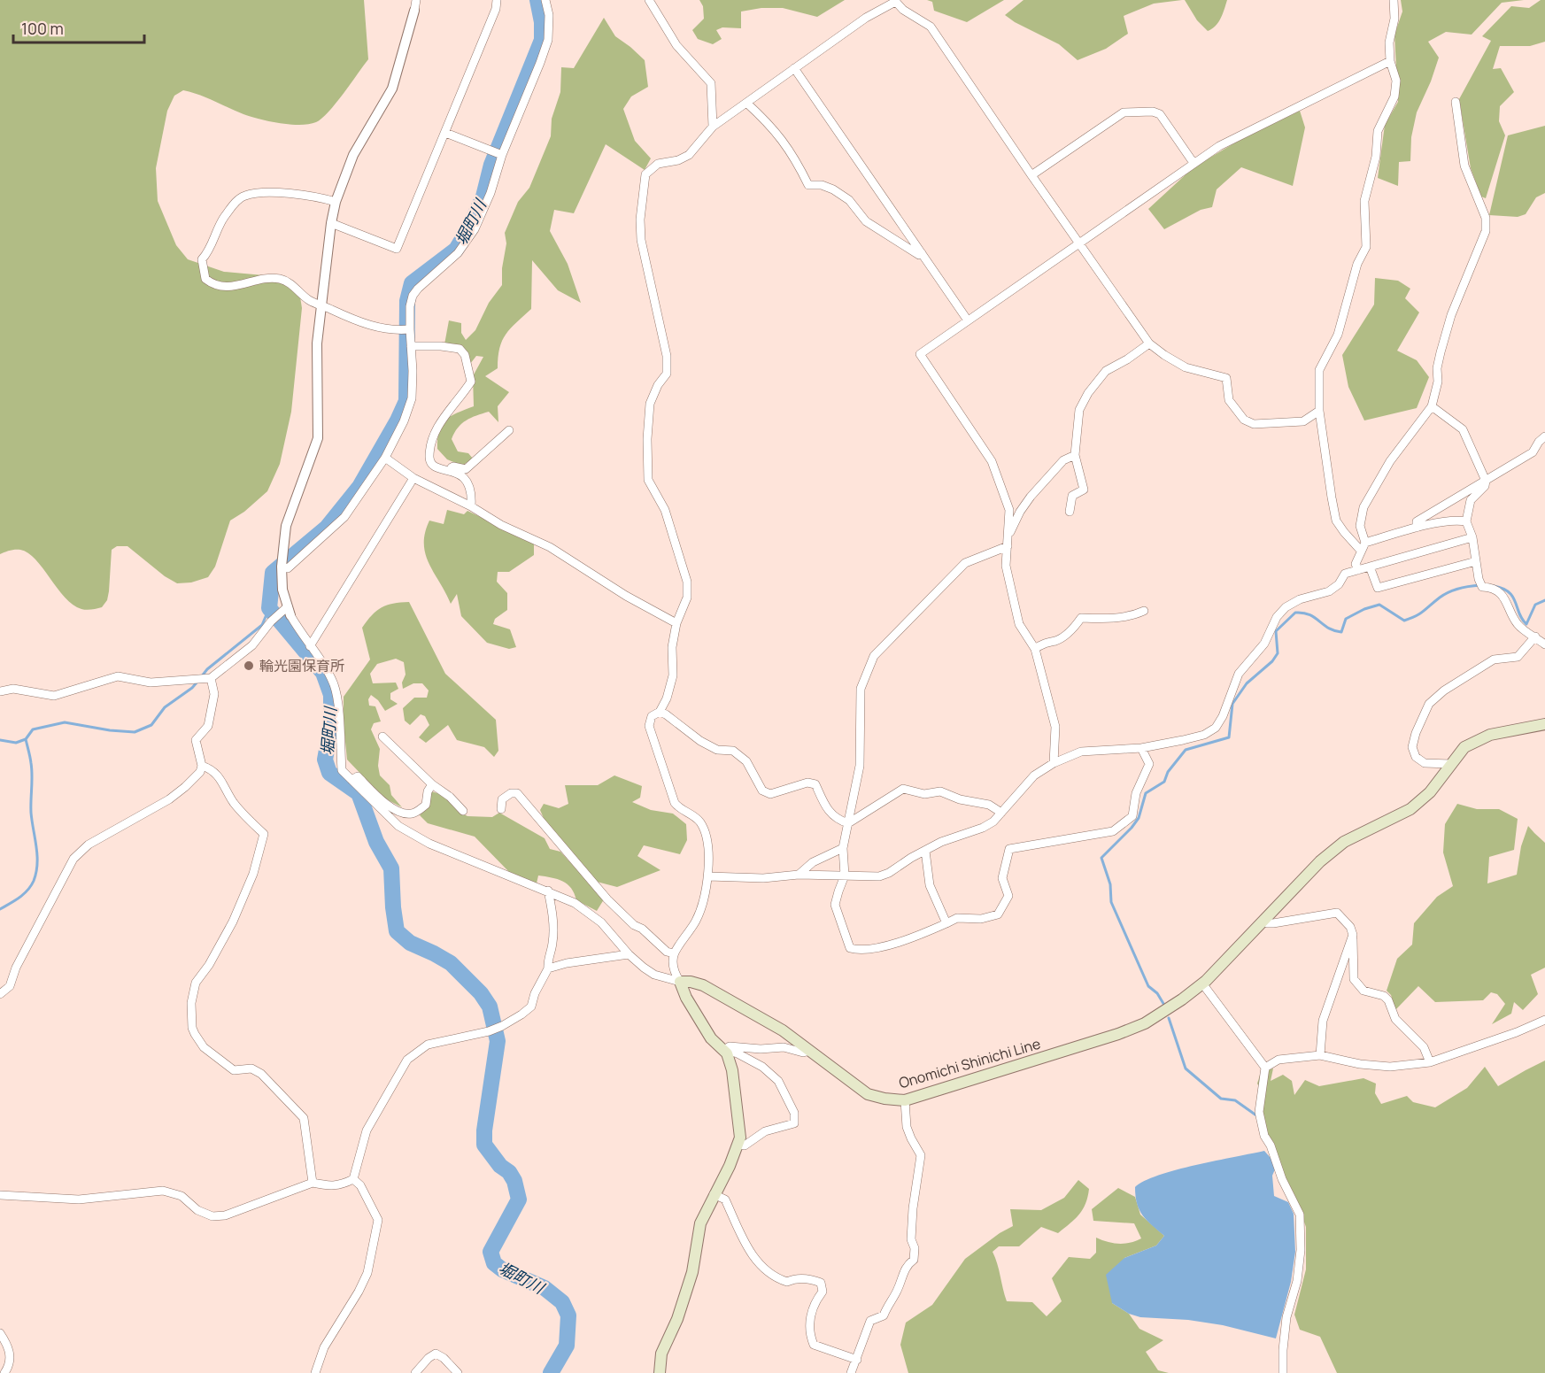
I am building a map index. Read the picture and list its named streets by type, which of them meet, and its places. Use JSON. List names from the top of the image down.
{
  "streets": {
    "main road": ["Onomichi Shinichi Line"]
  },
  "water": ["堀町川"],
  "places": ["輪光園保育所"],
  "scale_bar": "100 m"
}
